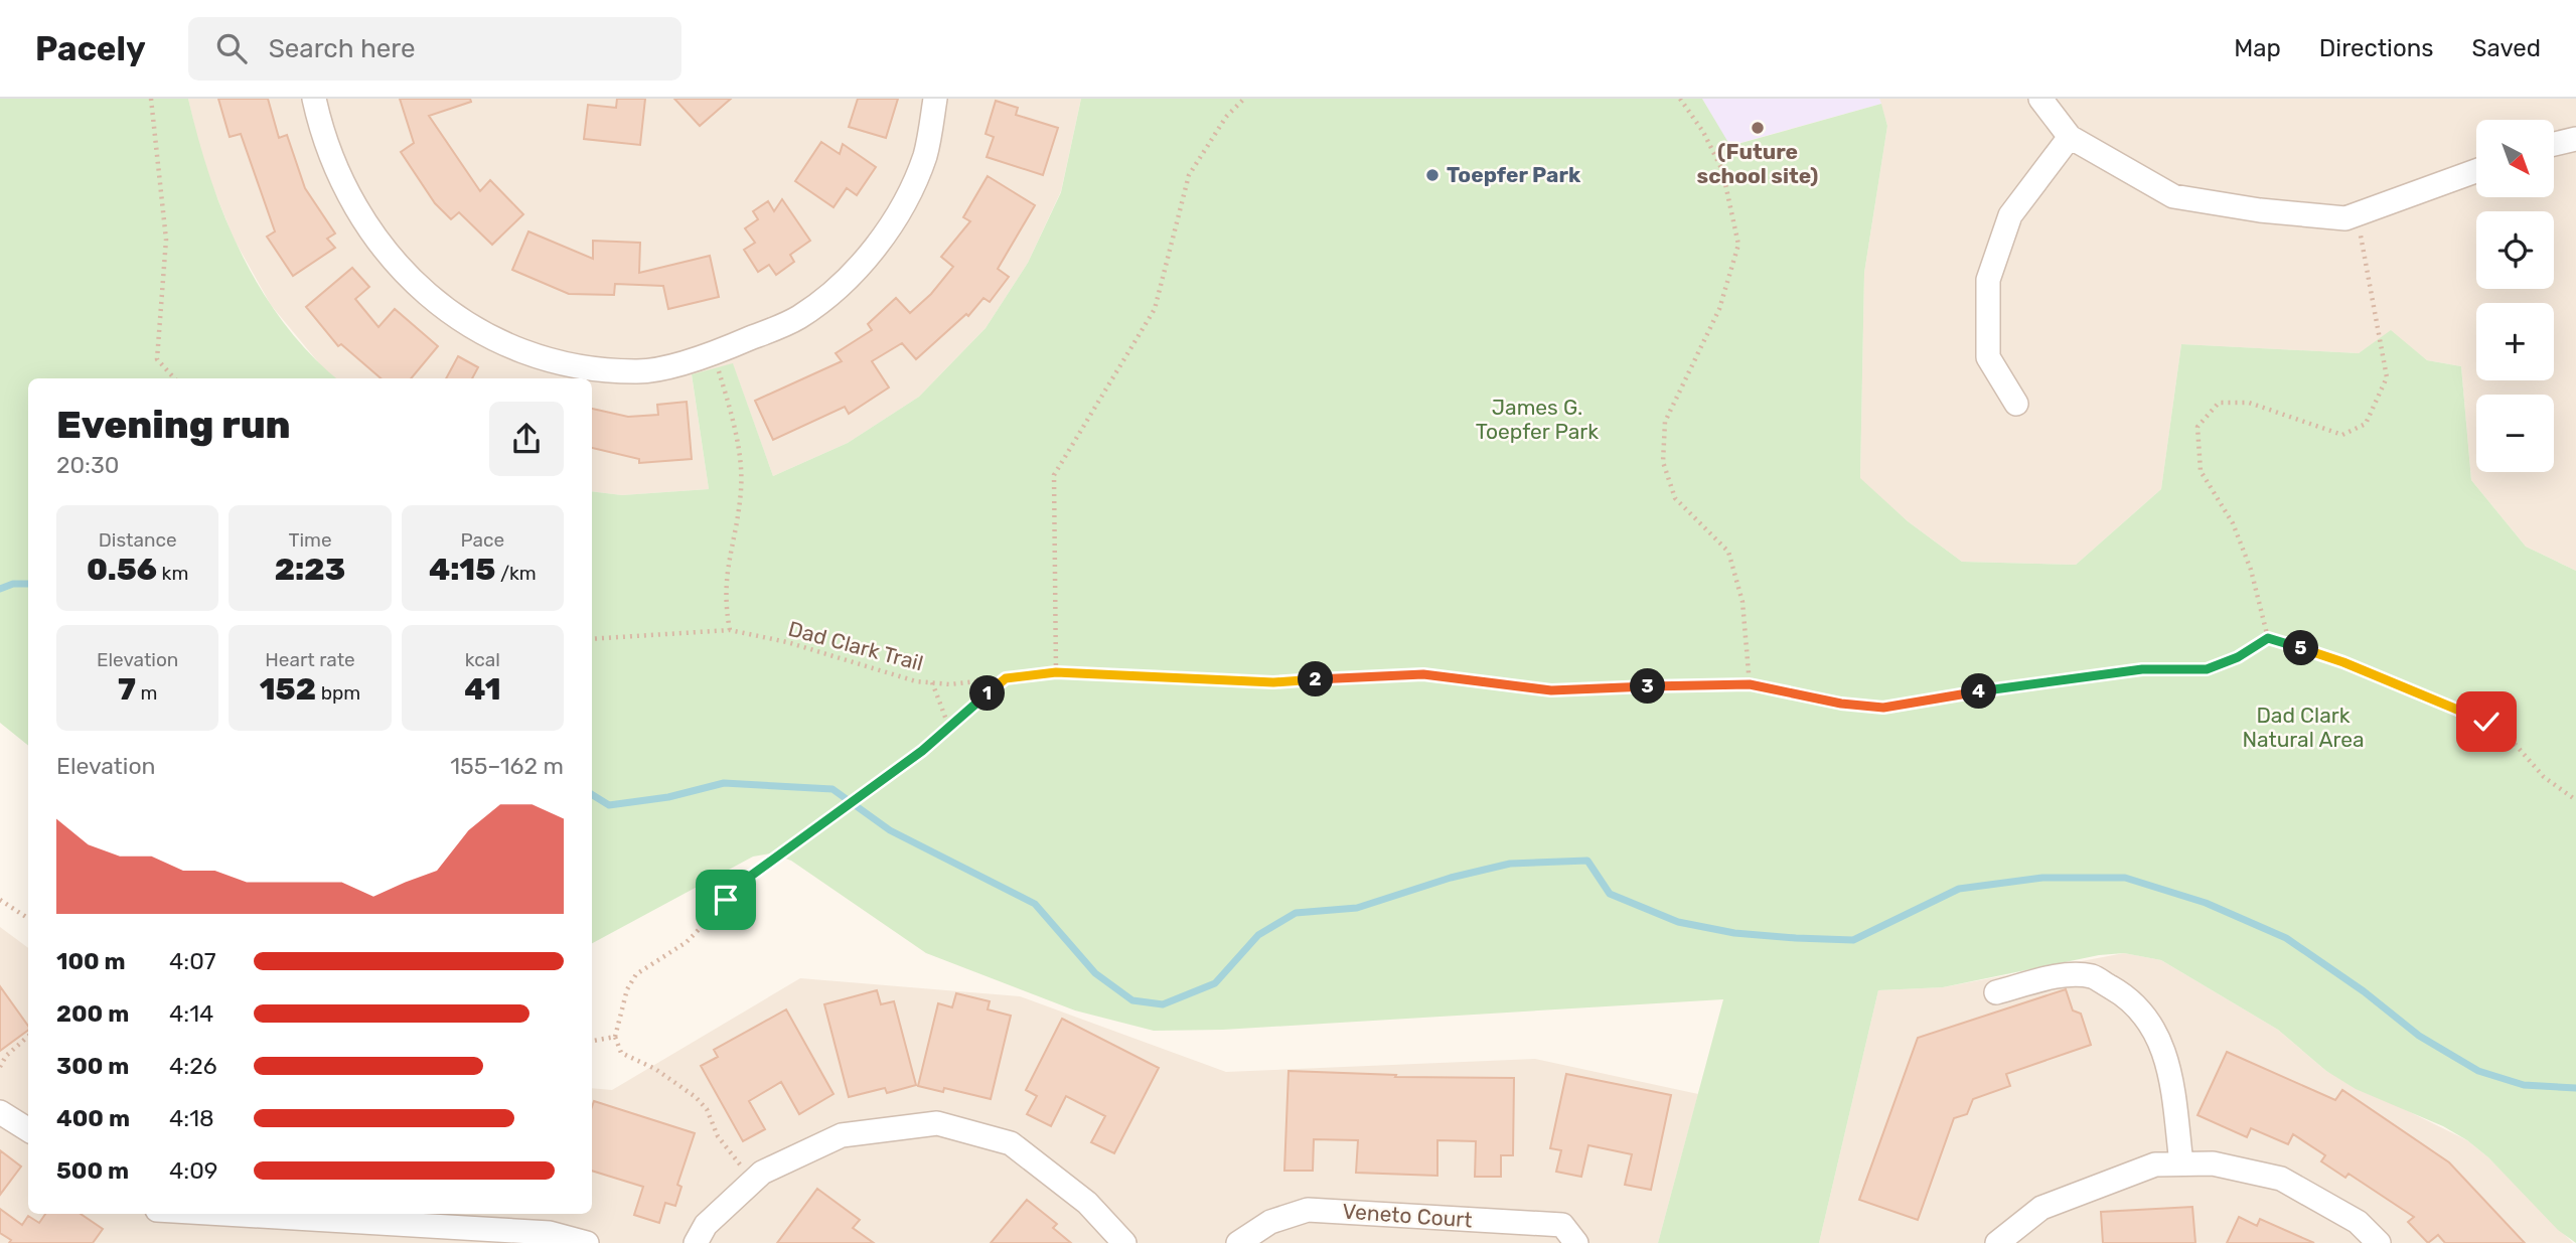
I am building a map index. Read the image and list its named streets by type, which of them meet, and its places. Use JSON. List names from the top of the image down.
{
  "streets": {
    "street": ["Veneto Court"],
    "path": ["Dad Clark Trail"]
  },
  "parks": ["James G. Toepfer Park", "Dad Clark Natural Area"],
  "places": ["(Future school site)", "Toepfer Park"],
  "north": "bottom right",
  "page": {
    "header": "Pacely",
    "search": "Search here",
    "nav": ["Map", "Directions", "Saved"],
    "map_buttons": ["+", "−"],
    "heading": ["Evening run", "20:30"],
    "stats": [
      ["Distance", "0.56 km"],
      ["Time", "2:23"],
      ["Pace", "4:15 /km"],
      ["Elevation", "7 m"],
      ["Heart rate", "152 bpm"],
      ["kcal", "41"]
    ],
    "pins": [
      "5",
      "2",
      "3",
      "4",
      "1"
    ],
    "chart": ["Elevation", "155–162 m"],
    "list": [
      {
        "name": "100 m",
        "note": "4:07"
      },
      {
        "name": "200 m",
        "note": "4:14"
      },
      {
        "name": "300 m",
        "note": "4:26"
      },
      {
        "name": "400 m",
        "note": "4:18"
      },
      {
        "name": "500 m",
        "note": "4:09"
      }
    ]
  }
}
